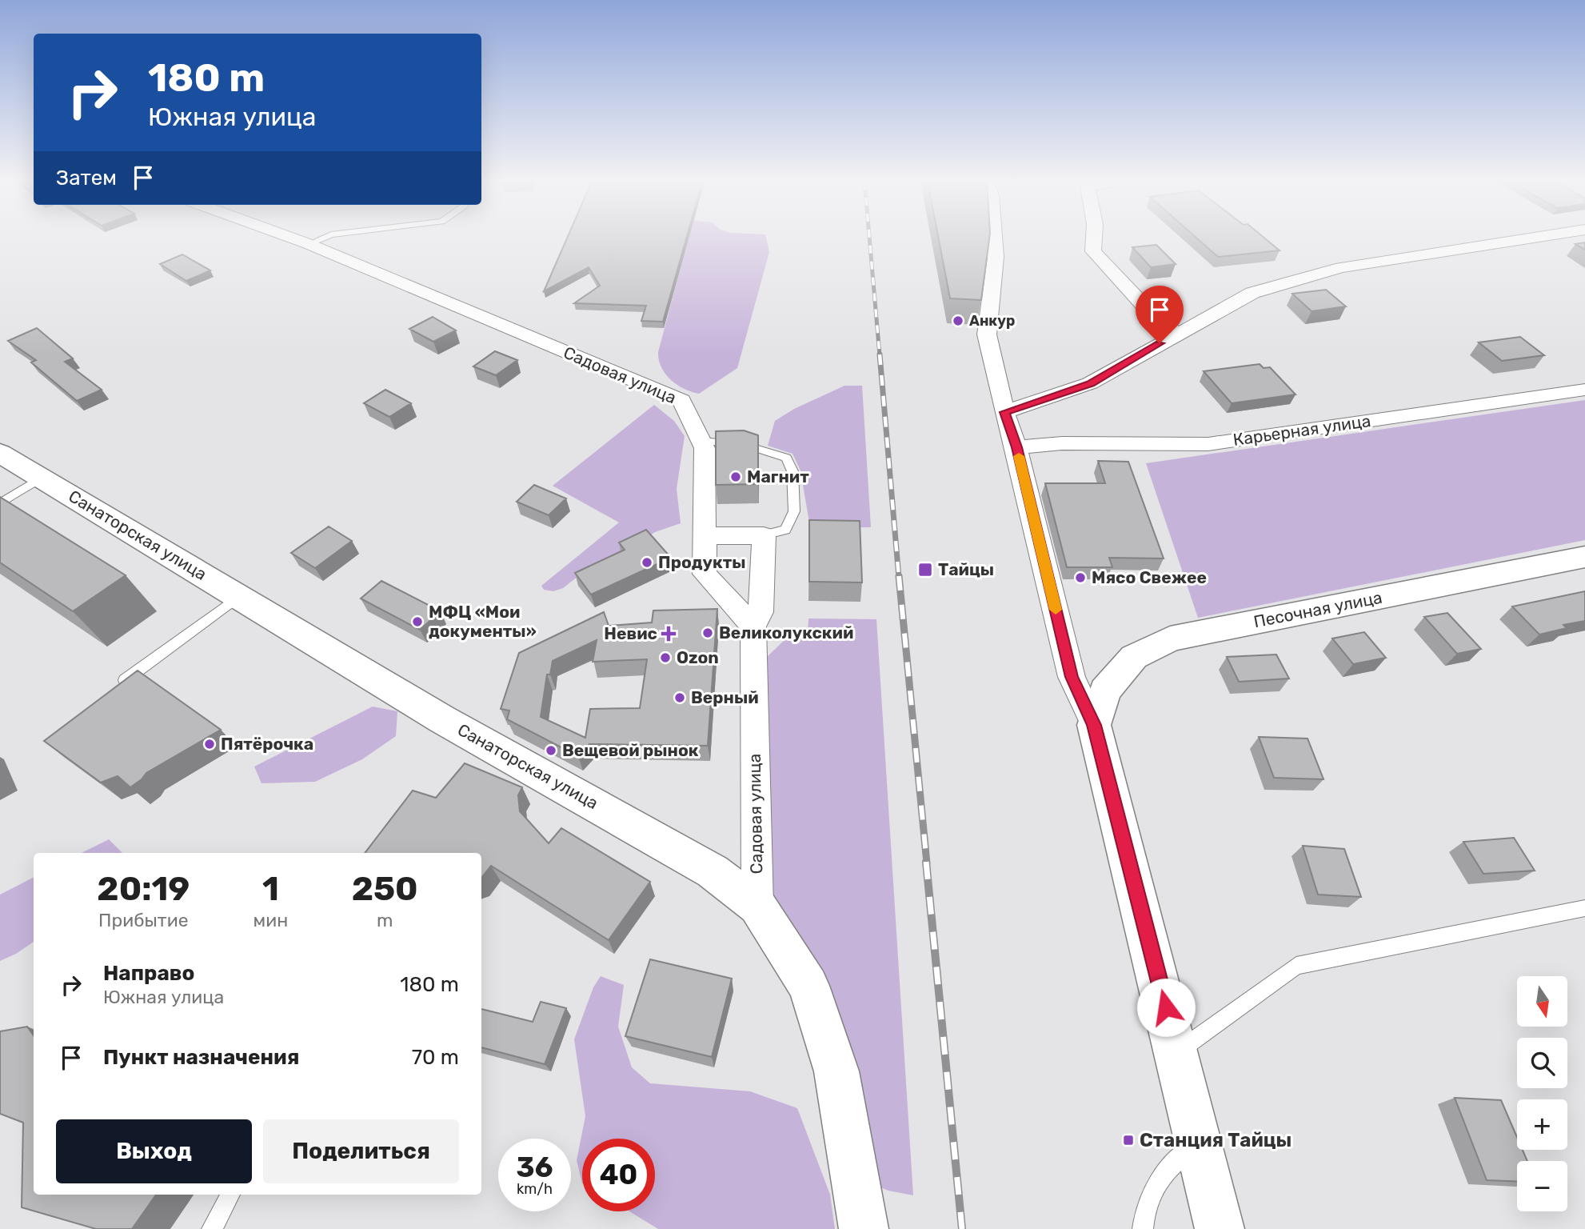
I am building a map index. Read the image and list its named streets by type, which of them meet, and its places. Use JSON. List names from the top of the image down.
{
  "streets": {
    "street": [
      "Садовая улица",
      "Карьерная улица",
      "Санаторская улица",
      "Песочная улица"
    ]
  },
  "crossings": [
    ["Садовая улица", "Санаторская улица"]
  ],
  "places": {
    "other": [
      "Анкур",
      "Магнит",
      "Продукты",
      "Мясо Свежее",
      "МФЦ «Мои документы»",
      "Великолукский",
      "Ozon",
      "Верный",
      "Пятёрочка",
      "Вещевой рынок"
    ],
    "transit": ["Тайцы", "Станция Тайцы"],
    "health": ["Невис"]
  },
  "north": "bottom",
  "page": {
    "turn": ["180 m", "Южная улица"],
    "then": "Затем",
    "eta": [
      "20:19",
      "Прибытие",
      "1",
      "мин",
      "250",
      "m"
    ],
    "list": [
      {
        "name": "Направо",
        "note": "Южная улица",
        "value": "180 m"
      },
      {
        "name": "Пункт назначения",
        "value": "70 m"
      }
    ],
    "map_buttons": ["+", "−"],
    "buttons": ["Выход", "Поделиться"],
    "speed": "36 km/h",
    "limit": "40"
  }
}
